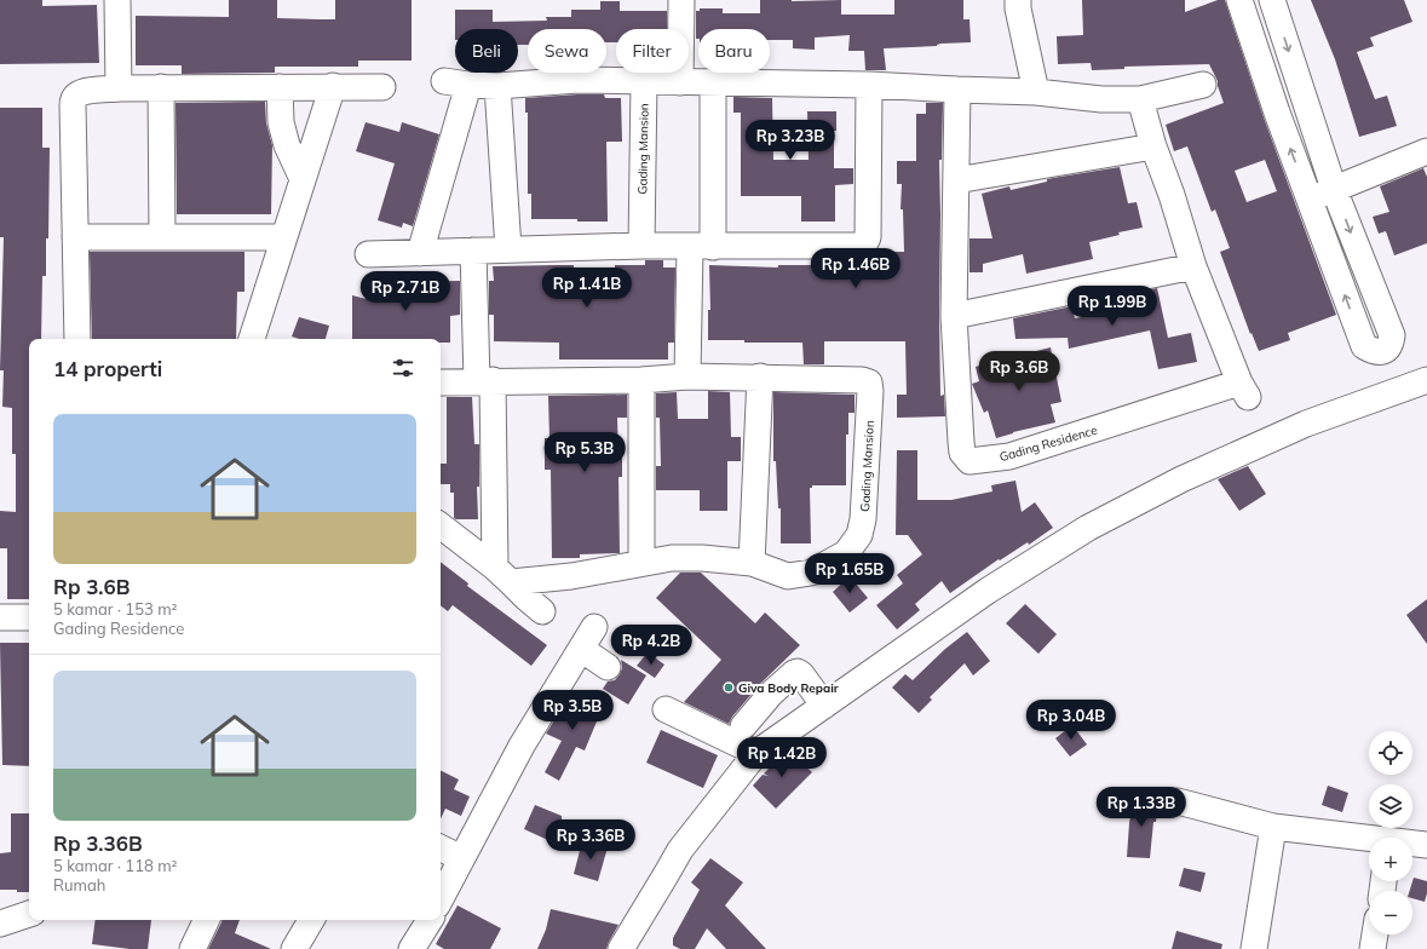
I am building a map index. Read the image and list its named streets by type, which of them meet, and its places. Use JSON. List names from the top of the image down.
{
  "streets": {
    "street": ["Gading Mansion", "Gading Residence"]
  },
  "places": ["Giva Body Repair"],
  "page": {
    "chip": [
      "Beli",
      "Sewa",
      "Filter",
      "Baru"
    ],
    "price": [
      "Rp 3.23B",
      "Rp 1.46B",
      "Rp 1.41B",
      "Rp 2.71B",
      "Rp 1.99B",
      "Rp 3.6B",
      "Rp 5.3B",
      "Rp 1.65B",
      "Rp 4.2B",
      "Rp 3.5B",
      "Rp 3.04B",
      "Rp 1.42B",
      "Rp 1.33B",
      "Rp 3.36B"
    ],
    "heading": "14 properti",
    "list": [
      {
        "name": "Rp 3.6B",
        "note": "5 kamar · 153 m² · Gading Residence"
      },
      {
        "name": "Rp 3.36B",
        "note": "5 kamar · 118 m² · Rumah"
      }
    ],
    "map_buttons": ["+", "−"]
  }
}
